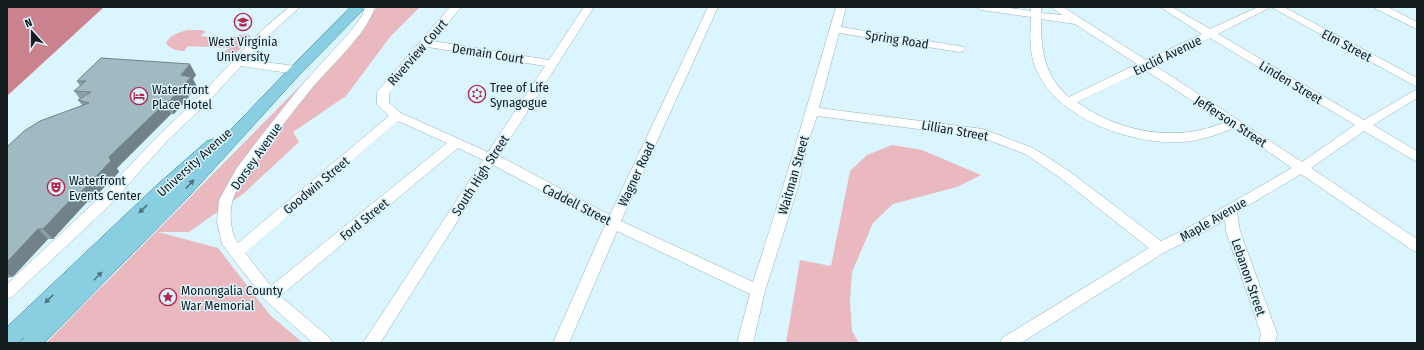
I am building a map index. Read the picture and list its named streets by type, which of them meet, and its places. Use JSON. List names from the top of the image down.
{
  "streets": {
    "main road": ["University Avenue"],
    "street": [
      "Spring Road",
      "Elm Street",
      "Riverview Court",
      "Demain Court",
      "Euclid Avenue",
      "Linden Street",
      "Jefferson Street",
      "Lillian Street",
      "Dorsey Avenue",
      "Wagner Road",
      "South High Street",
      "Waitman Street",
      "Goodwin Street",
      "Caddell Street",
      "Ford Street",
      "Maple Avenue",
      "Lebanon Street"
    ]
  },
  "crossings": [
    ["Spring Road", "Waitman Street"],
    ["Riverview Court", "Demain Court"],
    ["Riverview Court", "Goodwin Street"],
    ["Riverview Court", "Caddell Street"],
    ["Demain Court", "South High Street"],
    ["Euclid Avenue", "Linden Street"],
    ["Euclid Avenue", "Jefferson Street"],
    ["Linden Street", "Maple Avenue"],
    ["Jefferson Street", "Maple Avenue"],
    ["Lillian Street", "Waitman Street"],
    ["Lillian Street", "Maple Avenue"],
    ["Dorsey Avenue", "Goodwin Street"],
    ["Dorsey Avenue", "Ford Street"],
    ["Wagner Road", "Caddell Street"],
    ["South High Street", "Caddell Street"],
    ["Waitman Street", "Caddell Street"],
    ["Goodwin Street", "Caddell Street"],
    ["Caddell Street", "Ford Street"],
    ["Maple Avenue", "Lebanon Street"]
  ],
  "places": {
    "school or university": ["West Virginia University"],
    "synagogue": ["Tree of Life Synagogue"],
    "hotel": ["Waterfront Place Hotel"],
    "theatre": ["Waterfront Events Center"],
    "place": ["Monongalia County War Memorial"]
  },
  "north": "top"
}
